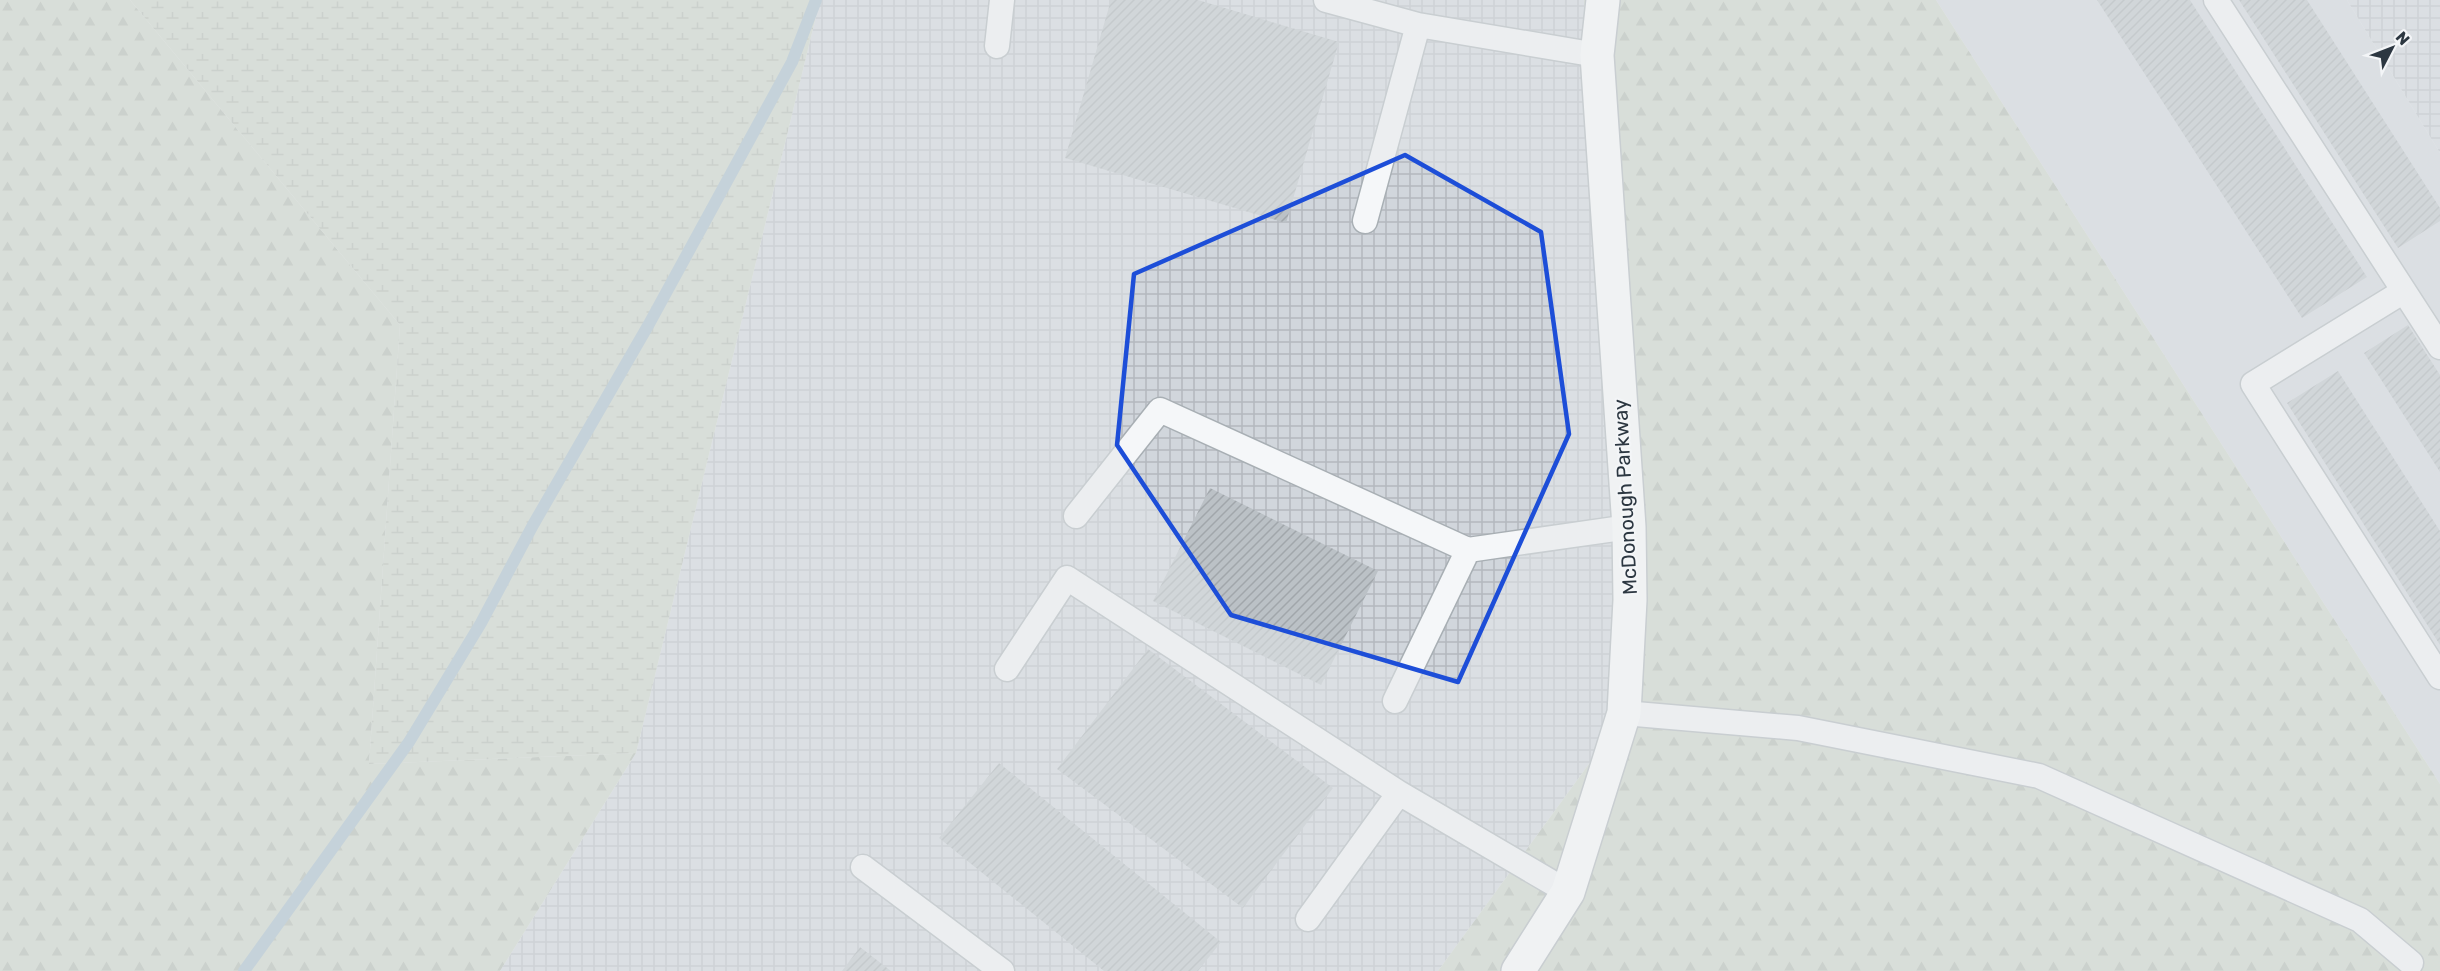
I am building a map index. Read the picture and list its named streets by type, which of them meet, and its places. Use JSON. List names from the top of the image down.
{
  "streets": {
    "street": ["McDonough Parkway"]
  },
  "north": "top right"
}
